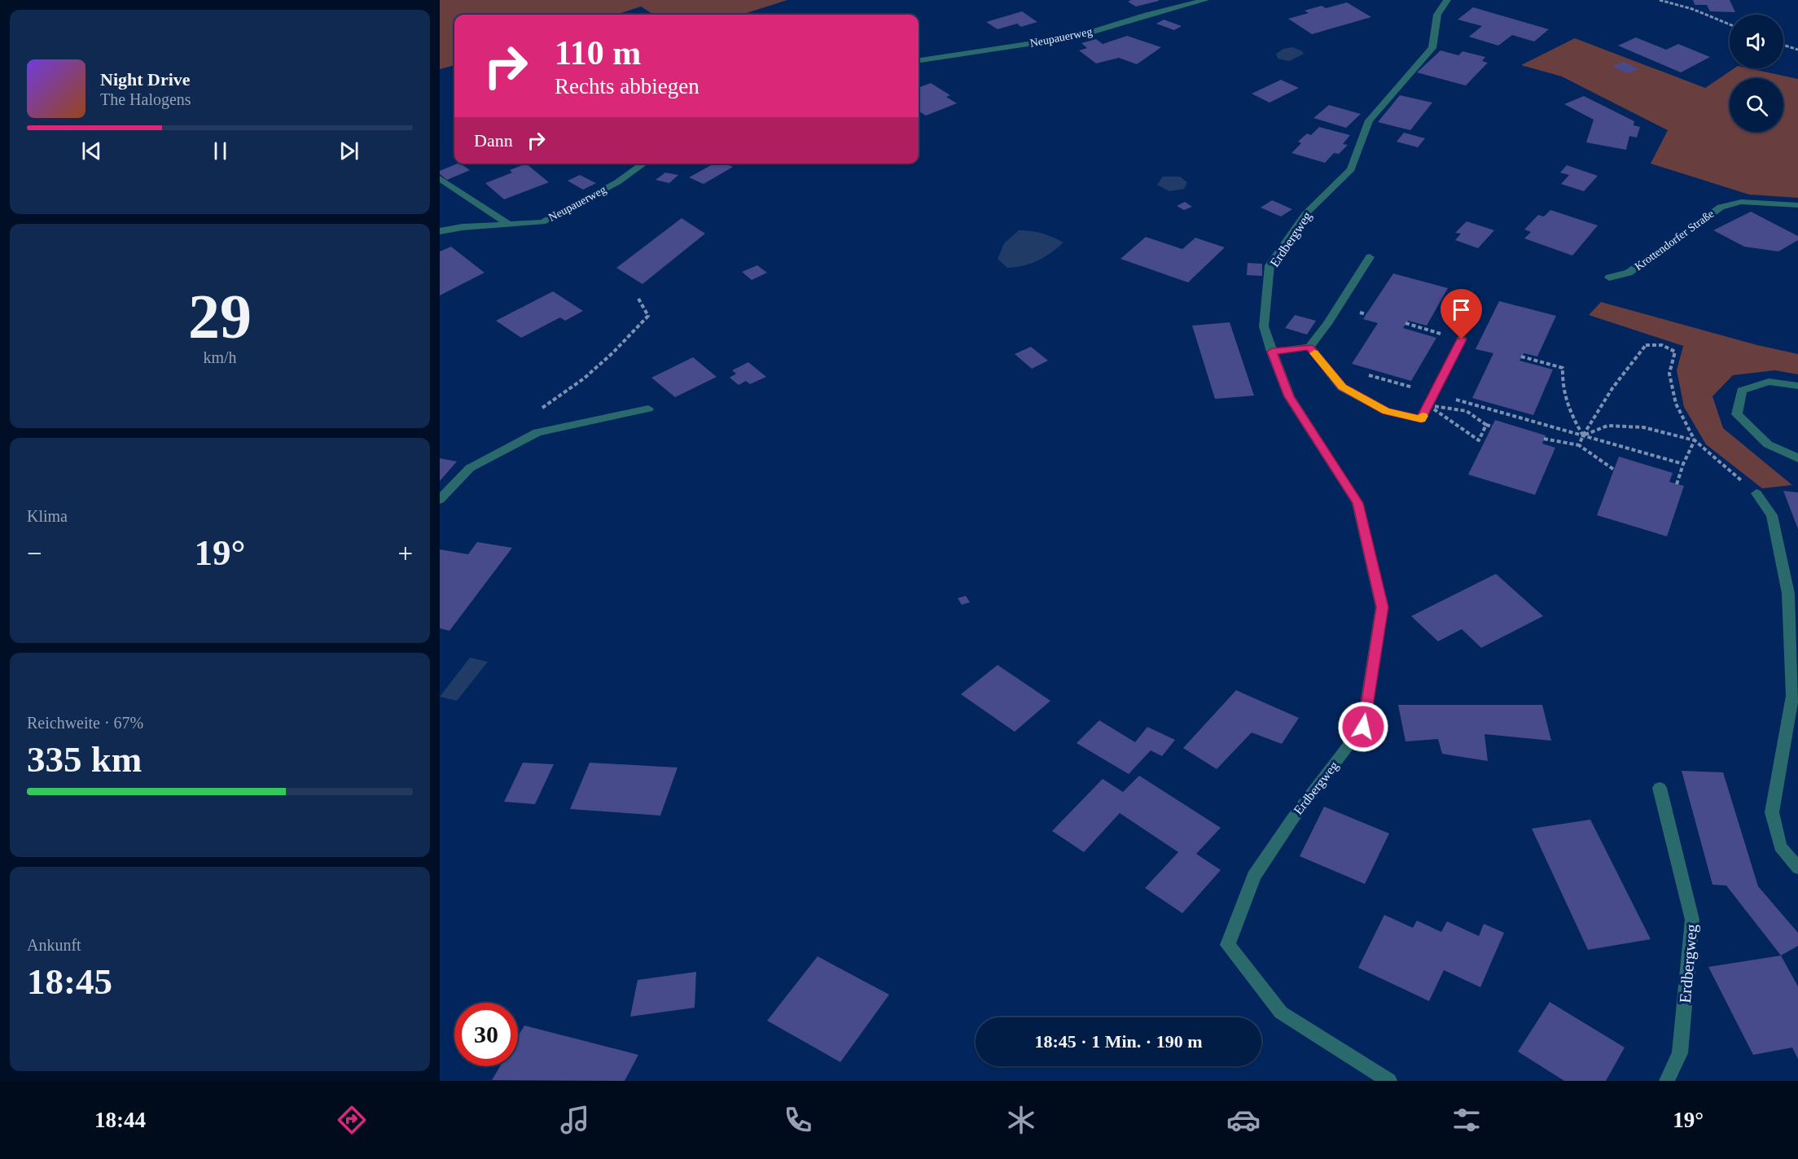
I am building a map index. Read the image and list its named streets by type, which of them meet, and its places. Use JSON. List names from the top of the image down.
{
  "streets": {
    "street": ["Neupauerweg", "Erdbergweg", "Krottendorfer Straße"]
  },
  "page": {
    "turn": ["110 m", "Rechts abbiegen"],
    "song": ["Night Drive", "The Halogens"],
    "then": "Dann",
    "tile": [
      ["29", "km/h"],
      "Klima",
      ["Reichweite · 67%", "335 km"],
      ["Ankunft", "18:45"]
    ],
    "heat": ["−", "19°", "+"],
    "limit": "30",
    "trip": "18:45 · 1 Min. · 190 m",
    "tabs": ["18:44", "19°"]
  }
}
